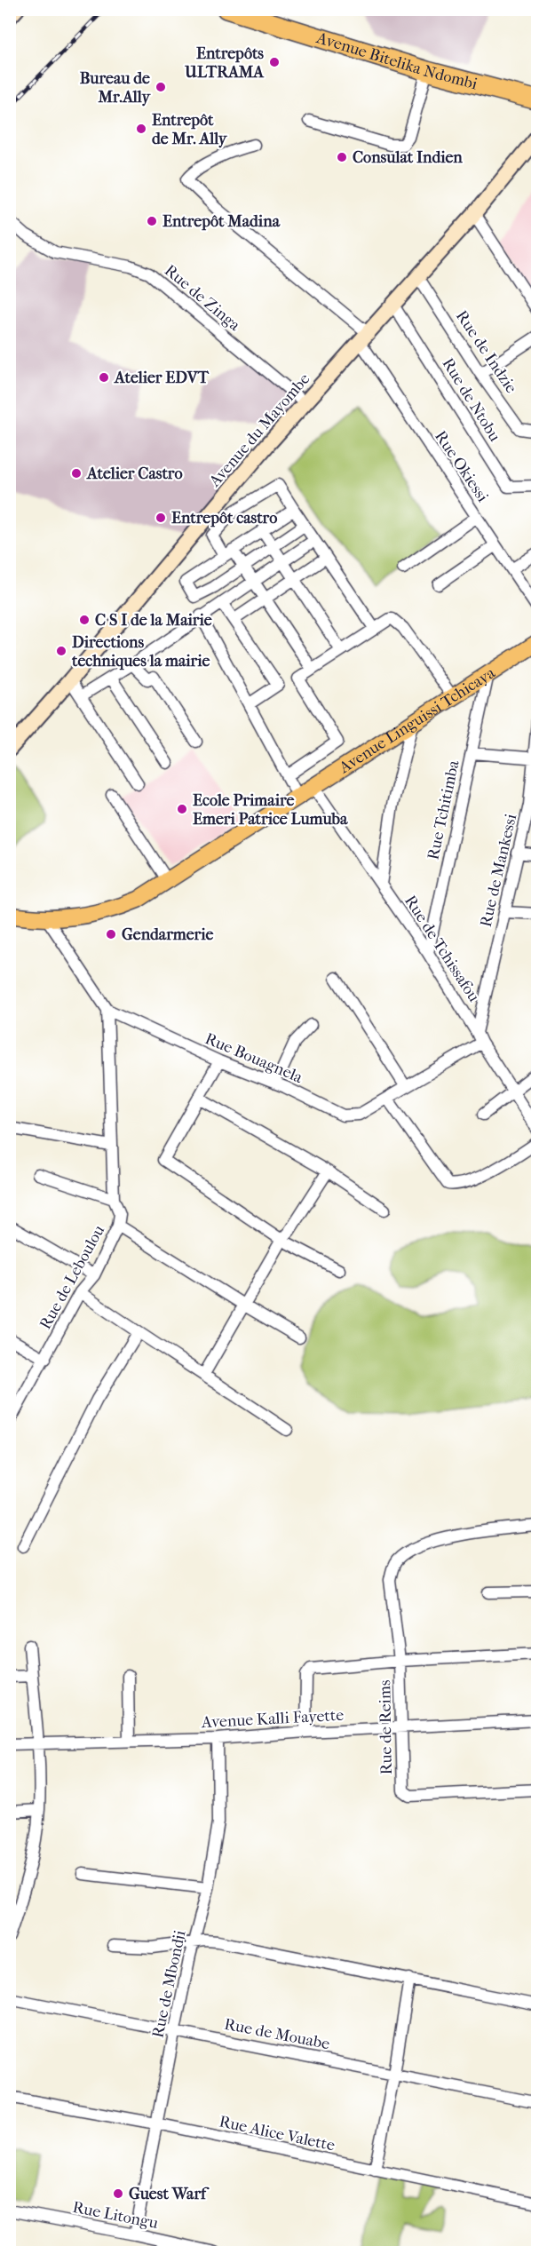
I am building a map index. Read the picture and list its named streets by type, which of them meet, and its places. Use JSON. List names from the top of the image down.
{
  "streets": {
    "highway": ["Avenue Bitelika Ndombi"],
    "main road": ["Avenue Linguissi Tchicaya"],
    "street": [
      "Rue de Zinga",
      "Rue de Indzie",
      "Rue de Ntobu",
      "Avenue du Mayombe",
      "Rue Okiessi",
      "Rue Tchitimba",
      "Rue de Mankessi",
      "Rue de Tchissafou",
      "Rue Bouagnela",
      "Rue de Leboulou",
      "Avenue Kalli Fayette",
      "Rue de Reims",
      "Rue de Mbondji",
      "Rue de Mouabe",
      "Rue Alice Valette",
      "Rue Litongu"
    ]
  },
  "crossings": [
    ["Rue de Zinga", "Avenue du Mayombe"],
    ["Rue de Indzie", "Avenue du Mayombe"],
    ["Rue de Ntobu", "Avenue du Mayombe"],
    ["Avenue du Mayombe", "Rue Okiessi"],
    ["Avenue Linguissi Tchicaya", "Rue Tchitimba"],
    ["Avenue Linguissi Tchicaya", "Rue de Tchissafou"],
    ["Rue Tchitimba", "Rue de Tchissafou"],
    ["Rue de Mankessi", "Rue de Tchissafou"],
    ["Rue de Mankessi", "Rue Bouagnela"],
    ["Rue de Tchissafou", "Rue Bouagnela"],
    ["Rue Bouagnela", "Rue de Leboulou"],
    ["Avenue Kalli Fayette", "Rue de Reims"],
    ["Avenue Kalli Fayette", "Rue de Mbondji"],
    ["Rue de Mbondji", "Rue de Mouabe"],
    ["Rue de Mbondji", "Rue Alice Valette"],
    ["Rue de Mbondji", "Rue Litongu"]
  ],
  "places": [
    "Entrepôts ULTRAMA",
    "Bureau de Mr.Ally",
    "Entrepôt de Mr. Ally",
    "Consulat Indien",
    "Entrepôt Madina",
    "Atelier EDVT",
    "Atelier Castro",
    "Entrepôt castro",
    "C S I de la Mairie",
    "Directions techniques la mairie",
    "Ecole Primaire Emeri Patrice Lumuba",
    "Gendarmerie",
    "Guest Warf"
  ]
}
